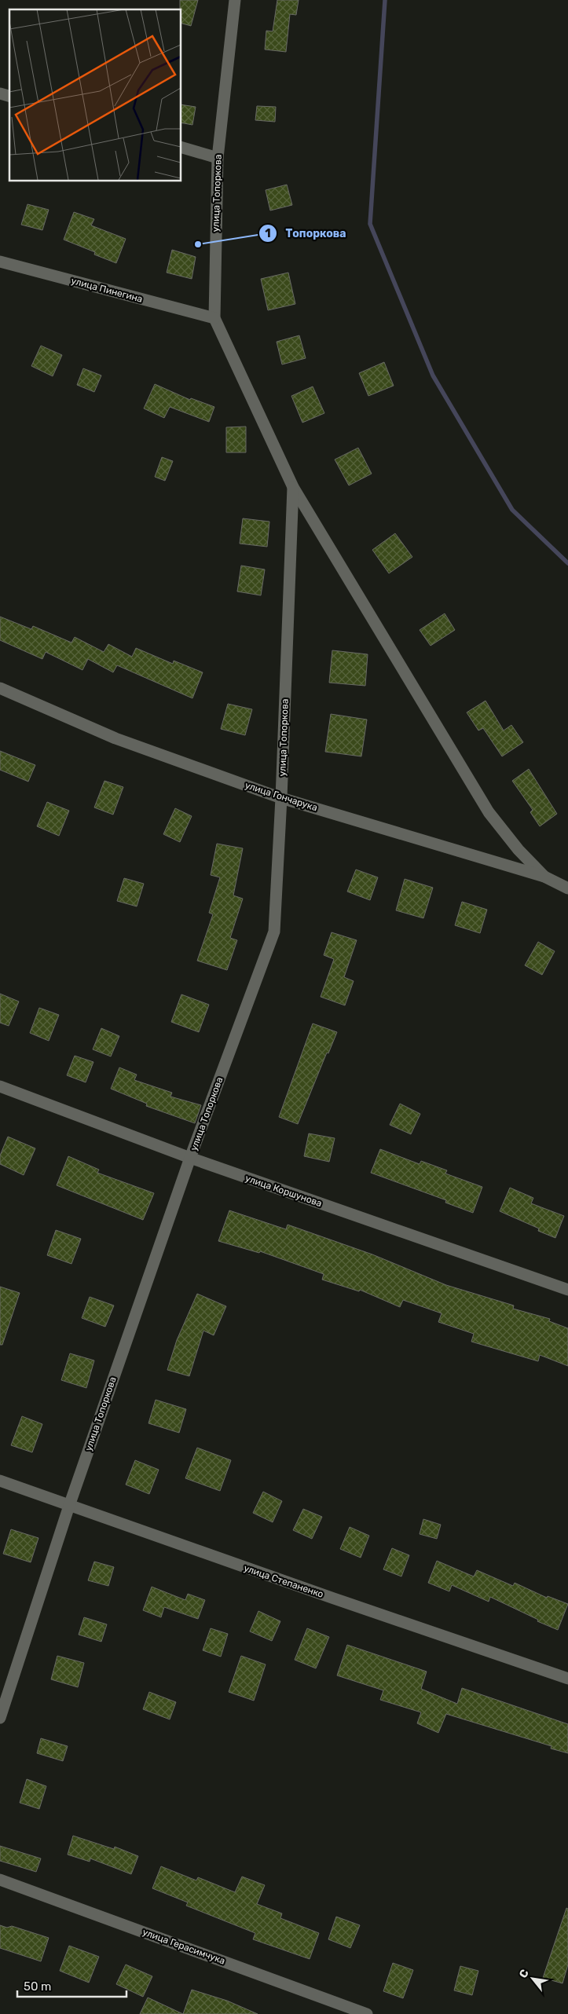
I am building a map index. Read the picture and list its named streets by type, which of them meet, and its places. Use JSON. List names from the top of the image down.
{
  "streets": {
    "street": [
      "улица Топоркова",
      "улица Пинегина",
      "улица Гончарука",
      "улица Коршунова",
      "улица Степаненко",
      "улица Герасимчука"
    ]
  },
  "crossings": [
    ["улица Топоркова", "улица Пинегина"],
    ["улица Топоркова", "улица Гончарука"],
    ["улица Топоркова", "улица Коршунова"],
    ["улица Топоркова", "улица Степаненко"]
  ],
  "places": ["Топоркова"],
  "scale_bar": "50 m",
  "north": "top left"
}
